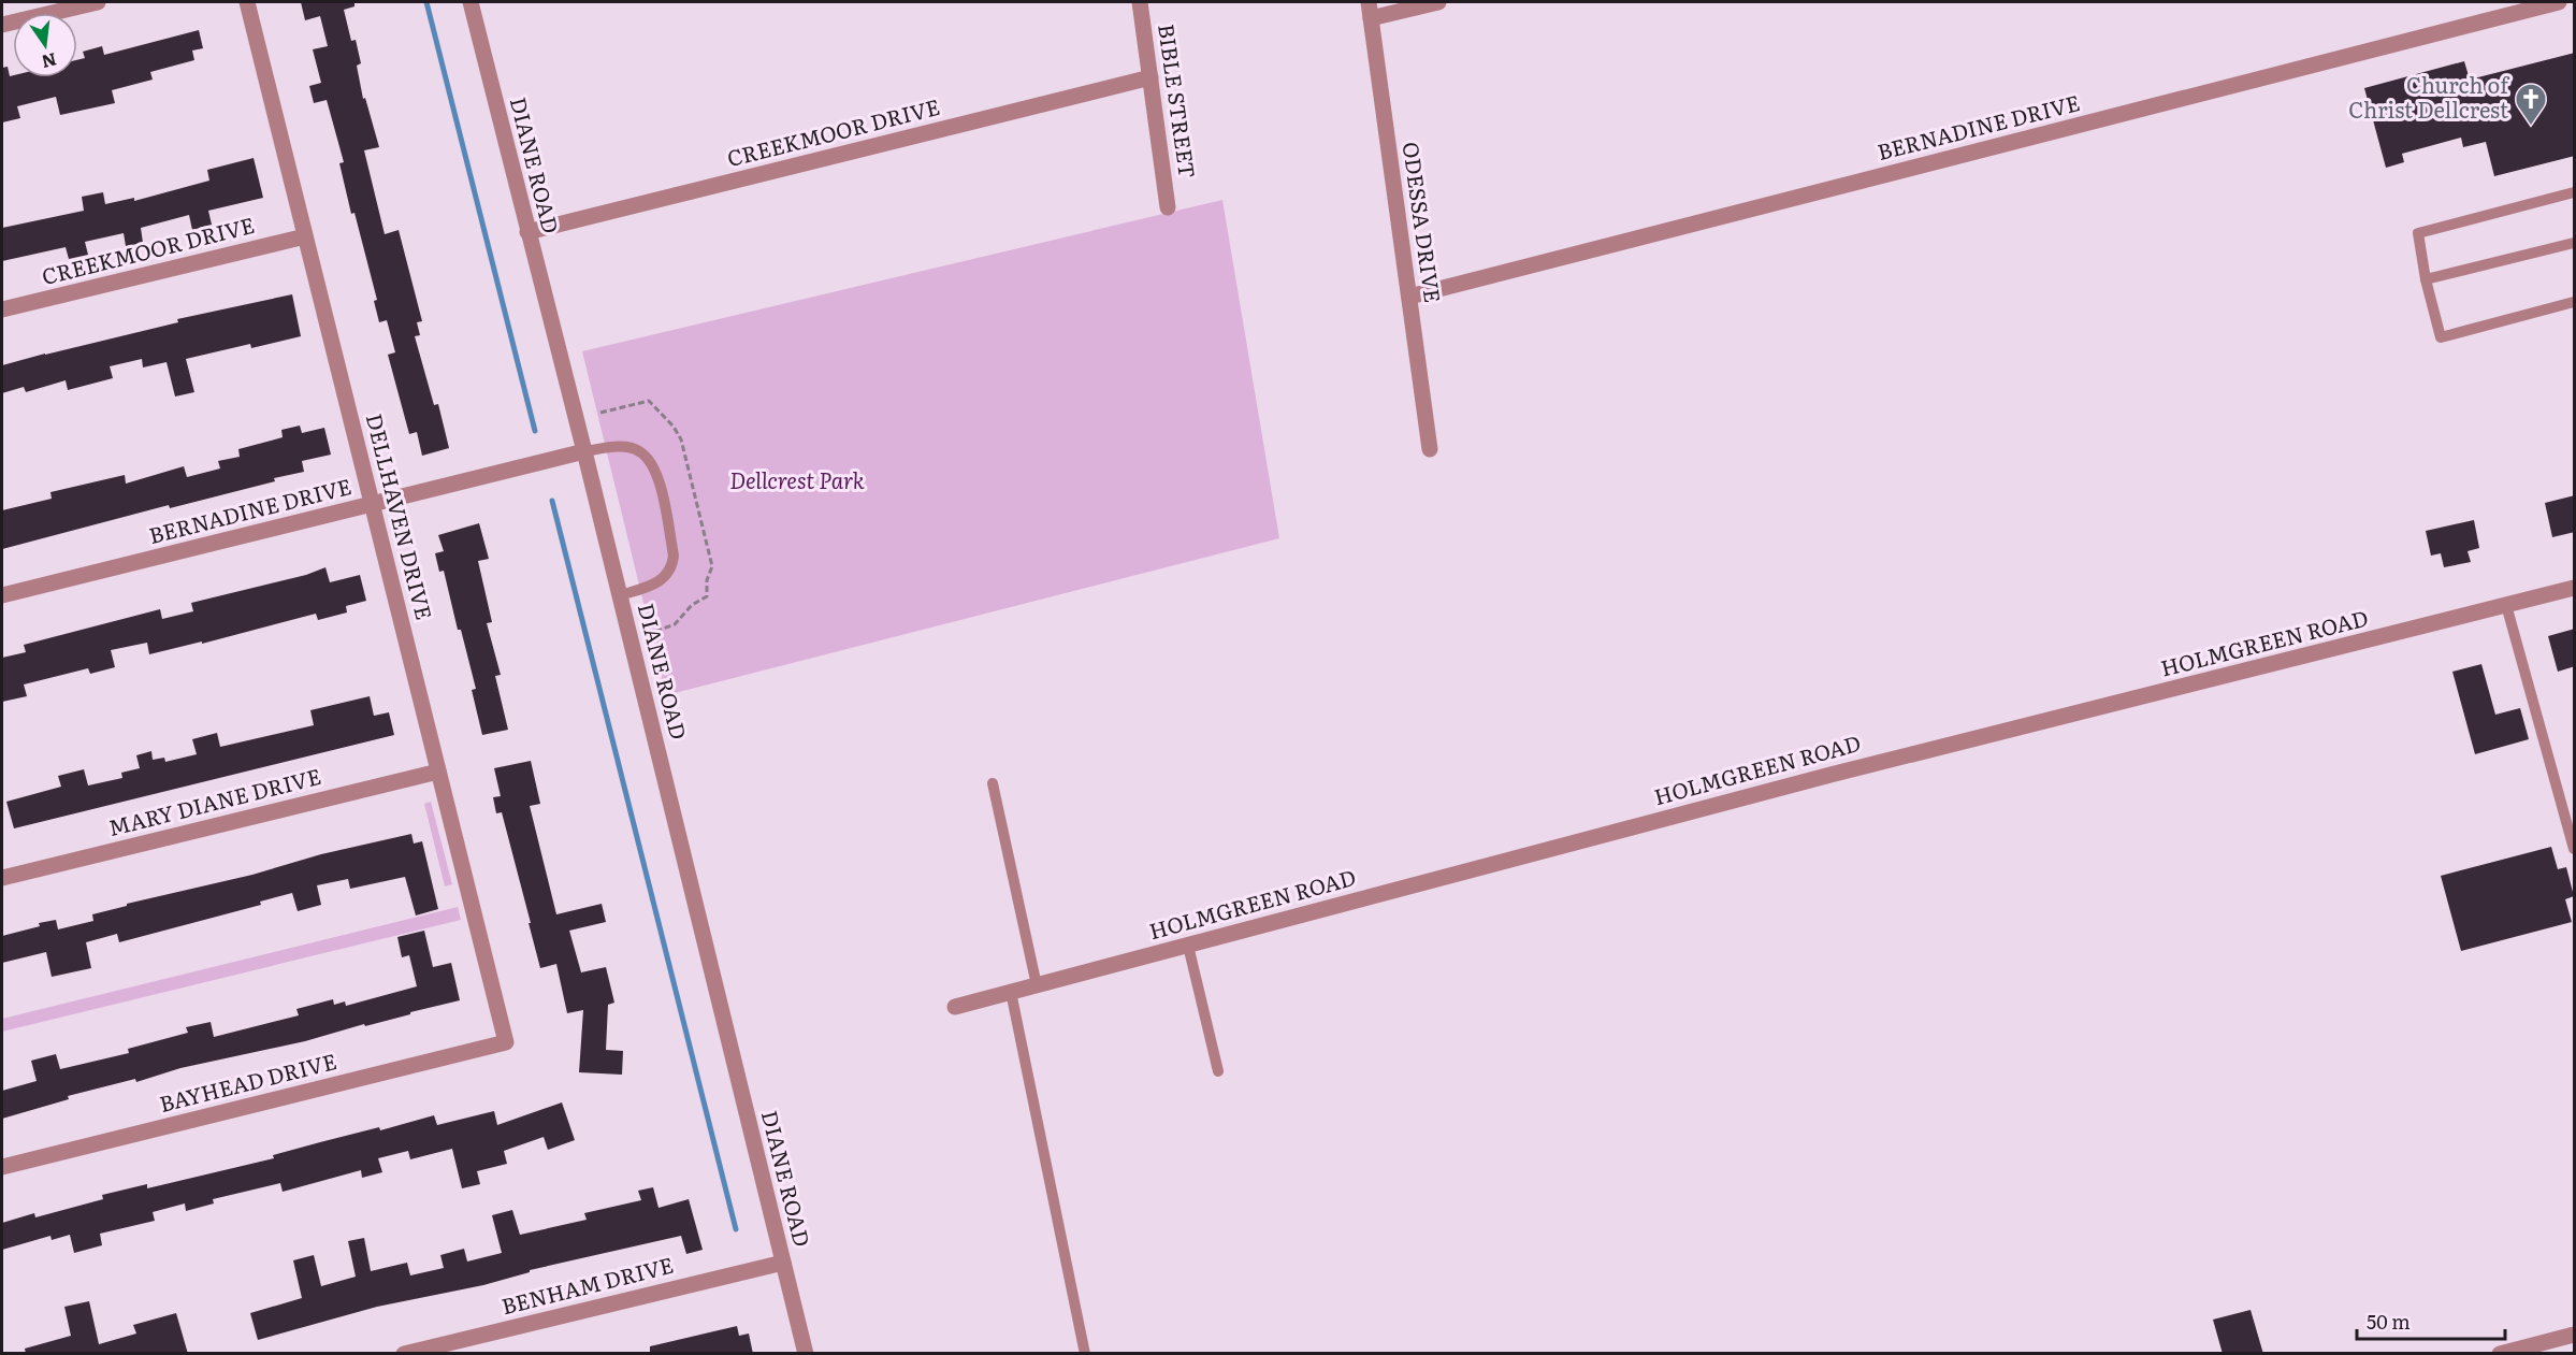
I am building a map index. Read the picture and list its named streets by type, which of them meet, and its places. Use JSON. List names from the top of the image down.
{
  "streets": {
    "street": [
      "BIBLE STREET",
      "BERNADINE DRIVE",
      "CREEKMOOR DRIVE",
      "DIANE ROAD",
      "ODESSA DRIVE",
      "DELLHAVEN DRIVE",
      "HOLMGREEN ROAD",
      "MARY DIANE DRIVE",
      "BAYHEAD DRIVE",
      "BENHAM DRIVE"
    ]
  },
  "crossings": [
    ["BIBLE STREET", "CREEKMOOR DRIVE"],
    ["BERNADINE DRIVE", "DIANE ROAD"],
    ["BERNADINE DRIVE", "ODESSA DRIVE"],
    ["BERNADINE DRIVE", "DELLHAVEN DRIVE"],
    ["CREEKMOOR DRIVE", "DIANE ROAD"],
    ["CREEKMOOR DRIVE", "DELLHAVEN DRIVE"],
    ["DIANE ROAD", "BENHAM DRIVE"],
    ["DELLHAVEN DRIVE", "MARY DIANE DRIVE"],
    ["DELLHAVEN DRIVE", "BAYHEAD DRIVE"]
  ],
  "parks": ["Dellcrest Park"],
  "places": {
    "church": ["Church of Christ Dellcrest"]
  },
  "scale_bar": "50 m",
  "north": "bottom"
}
